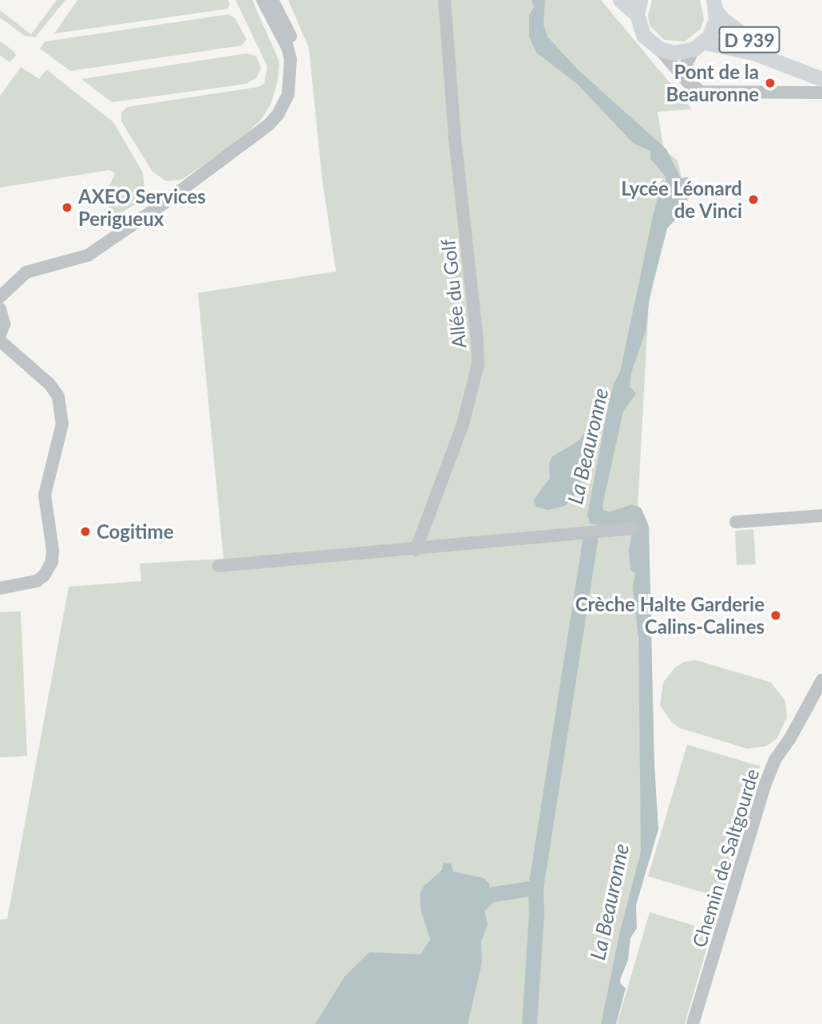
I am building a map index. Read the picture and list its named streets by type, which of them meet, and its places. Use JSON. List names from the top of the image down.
{
  "streets": {
    "main road": ["D 939"],
    "street": ["Allée du Golf", "Chemin de Saltgourde"]
  },
  "water": ["La Beauronne"],
  "places": [
    "Pont de la Beauronne",
    "Lycée Léonard de Vinci",
    "AXEO Services Perigueux",
    "Cogitime",
    "Crèche Halte Garderie Calins-Calines"
  ]
}
